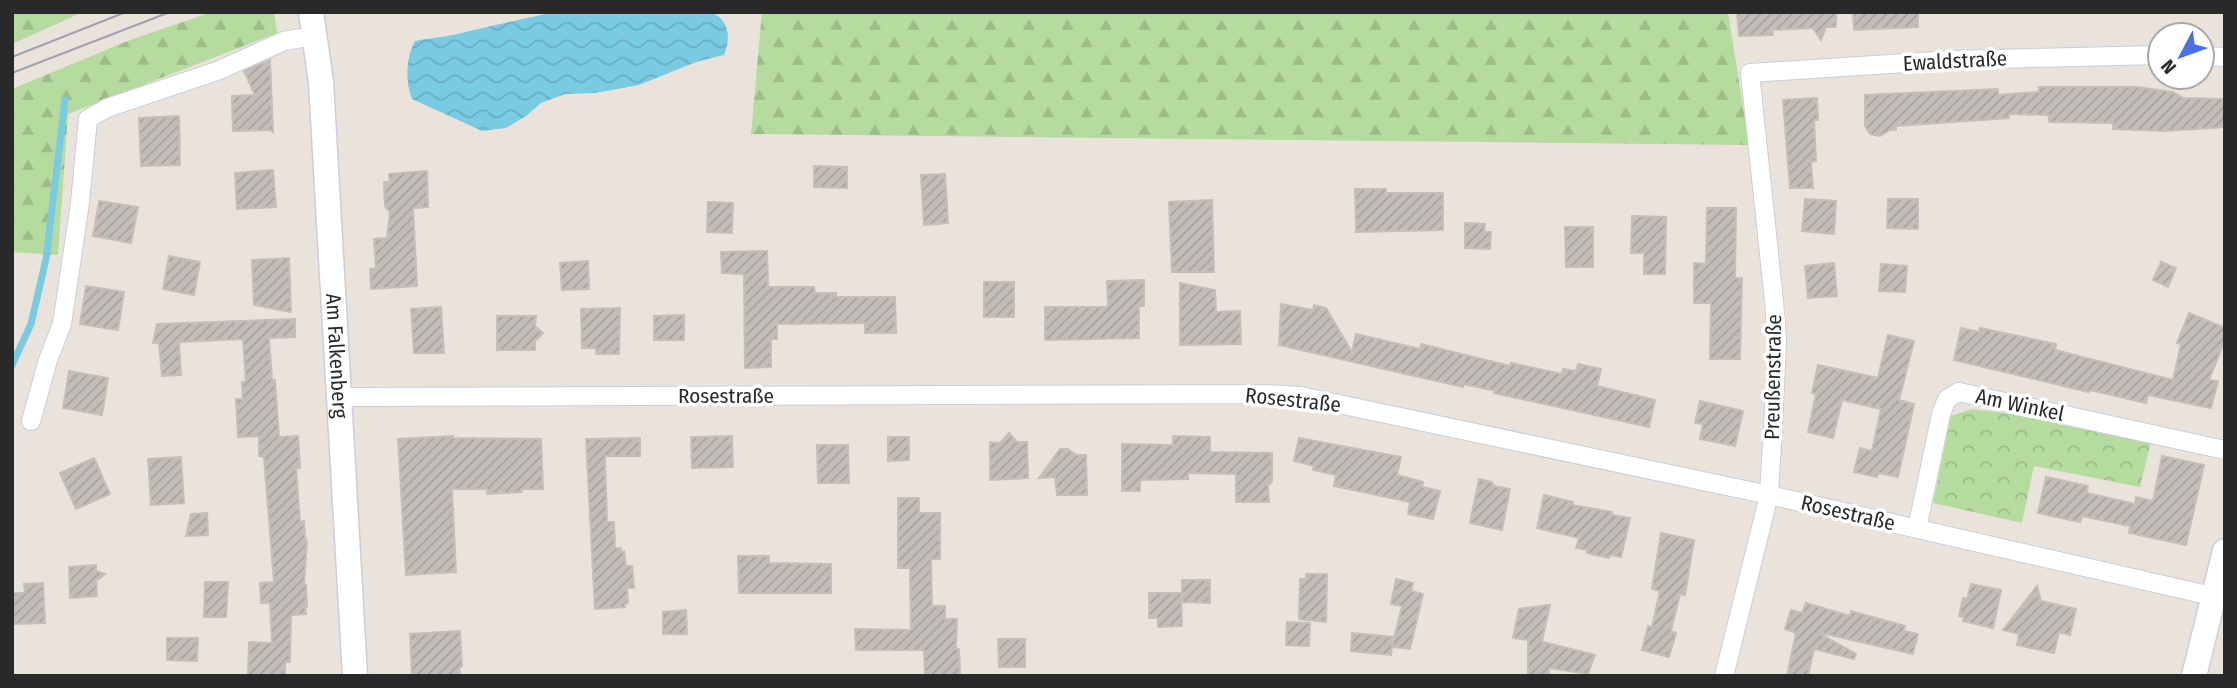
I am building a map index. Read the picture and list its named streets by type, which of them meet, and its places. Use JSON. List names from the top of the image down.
{
  "streets": {
    "street": [
      "Ewaldstraße",
      "Am Falkenberg",
      "Preußenstraße",
      "Rosestraße",
      "Am Winkel"
    ]
  },
  "crossings": [
    ["Ewaldstraße", "Preußenstraße"],
    ["Am Falkenberg", "Rosestraße"],
    ["Preußenstraße", "Rosestraße"],
    ["Rosestraße", "Am Winkel"]
  ],
  "north": "bottom left"
}
